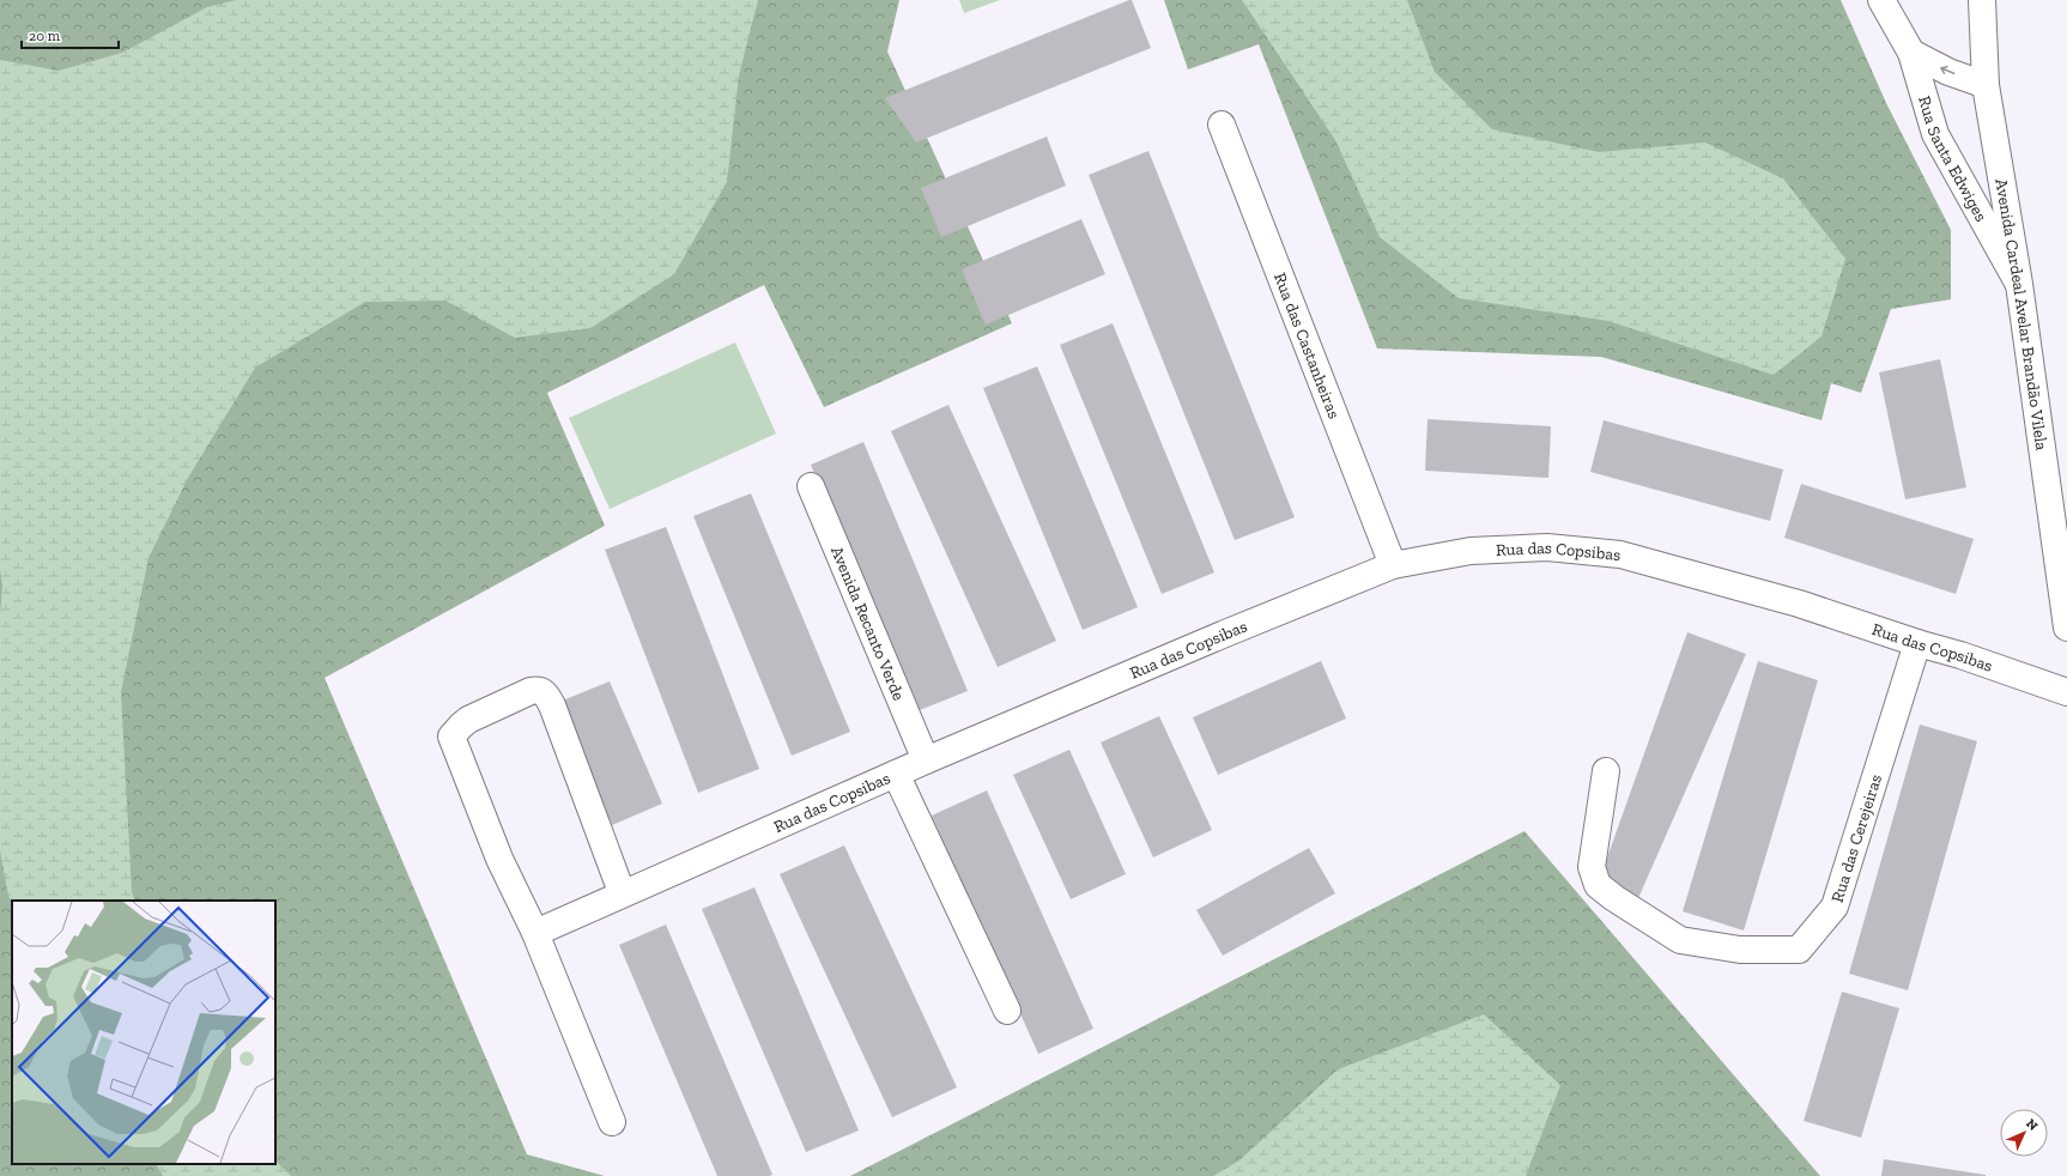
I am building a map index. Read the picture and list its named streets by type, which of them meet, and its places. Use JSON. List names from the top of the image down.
{
  "streets": {
    "street": [
      "Rua Santa Edwiges",
      "Avenida Cardeal Avelar Brandão Vilela",
      "Rua das Castanheiras",
      "Rua das Copsibas",
      "Avenida Recanto Verde",
      "Rua das Cerejeiras"
    ]
  },
  "crossings": [
    ["Rua Santa Edwiges", "Avenida Cardeal Avelar Brandão Vilela"],
    ["Rua das Castanheiras", "Rua das Copsibas"],
    ["Rua das Copsibas", "Avenida Recanto Verde"],
    ["Rua das Copsibas", "Rua das Cerejeiras"]
  ],
  "scale_bar": "20 m",
  "north": "top right"
}
